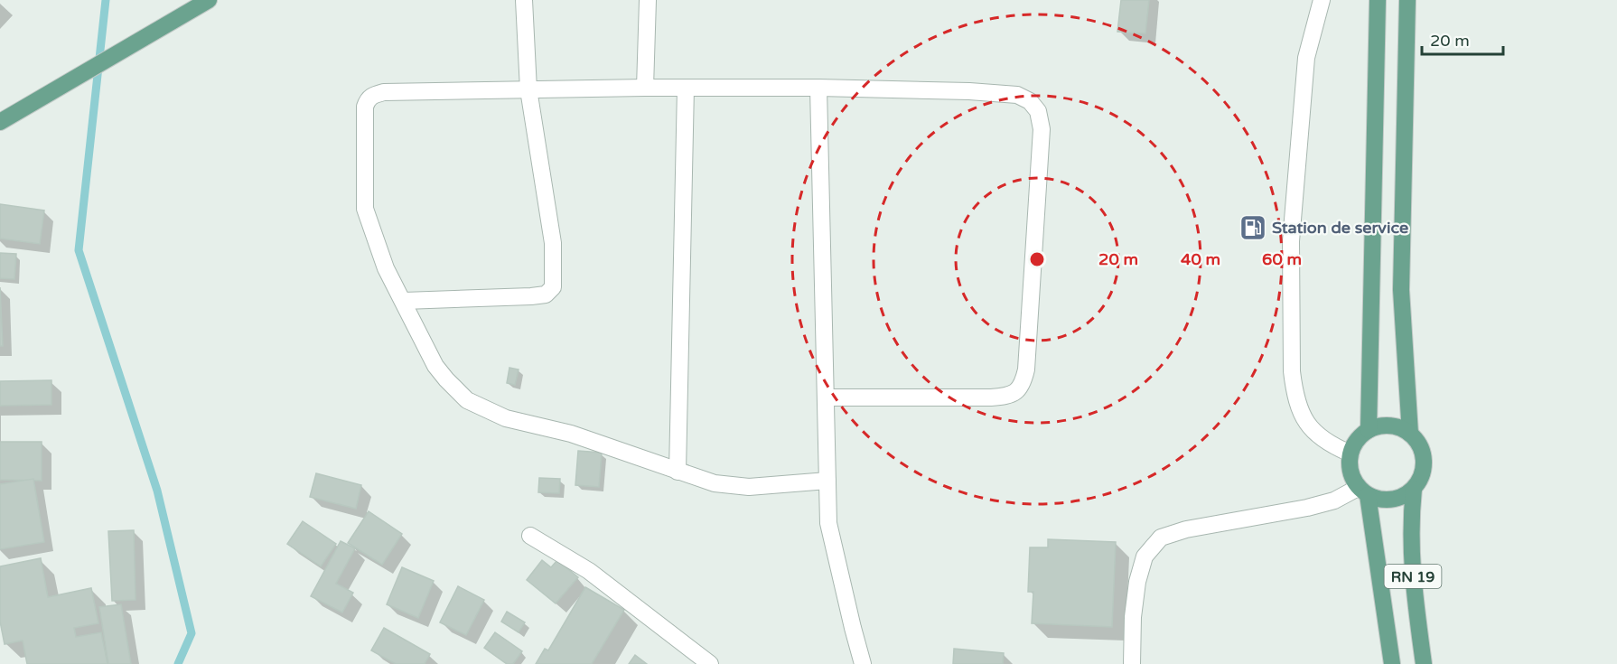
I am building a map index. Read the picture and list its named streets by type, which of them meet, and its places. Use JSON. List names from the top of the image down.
{
  "streets": {
    "main road": ["RN 19"]
  },
  "places": {
    "fuel station": ["Station de service"]
  },
  "scale_bar": "20 m",
  "rings": ["20 m", "40 m", "60 m"]
}
